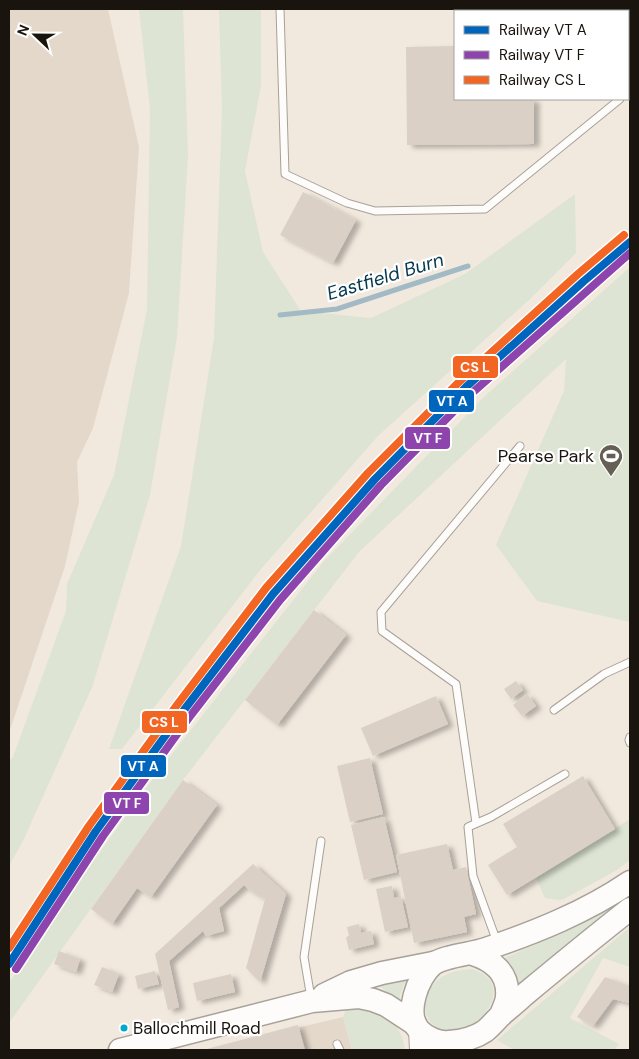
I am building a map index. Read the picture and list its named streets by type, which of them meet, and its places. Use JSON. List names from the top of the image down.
{
  "water": ["Eastfield Burn"],
  "places": {
    "sports": ["Pearse Park"],
    "other": ["Ballochmill Road"]
  },
  "legend": ["Railway VT A", "Railway VT F", "Railway CS L"],
  "north": "left"
}
